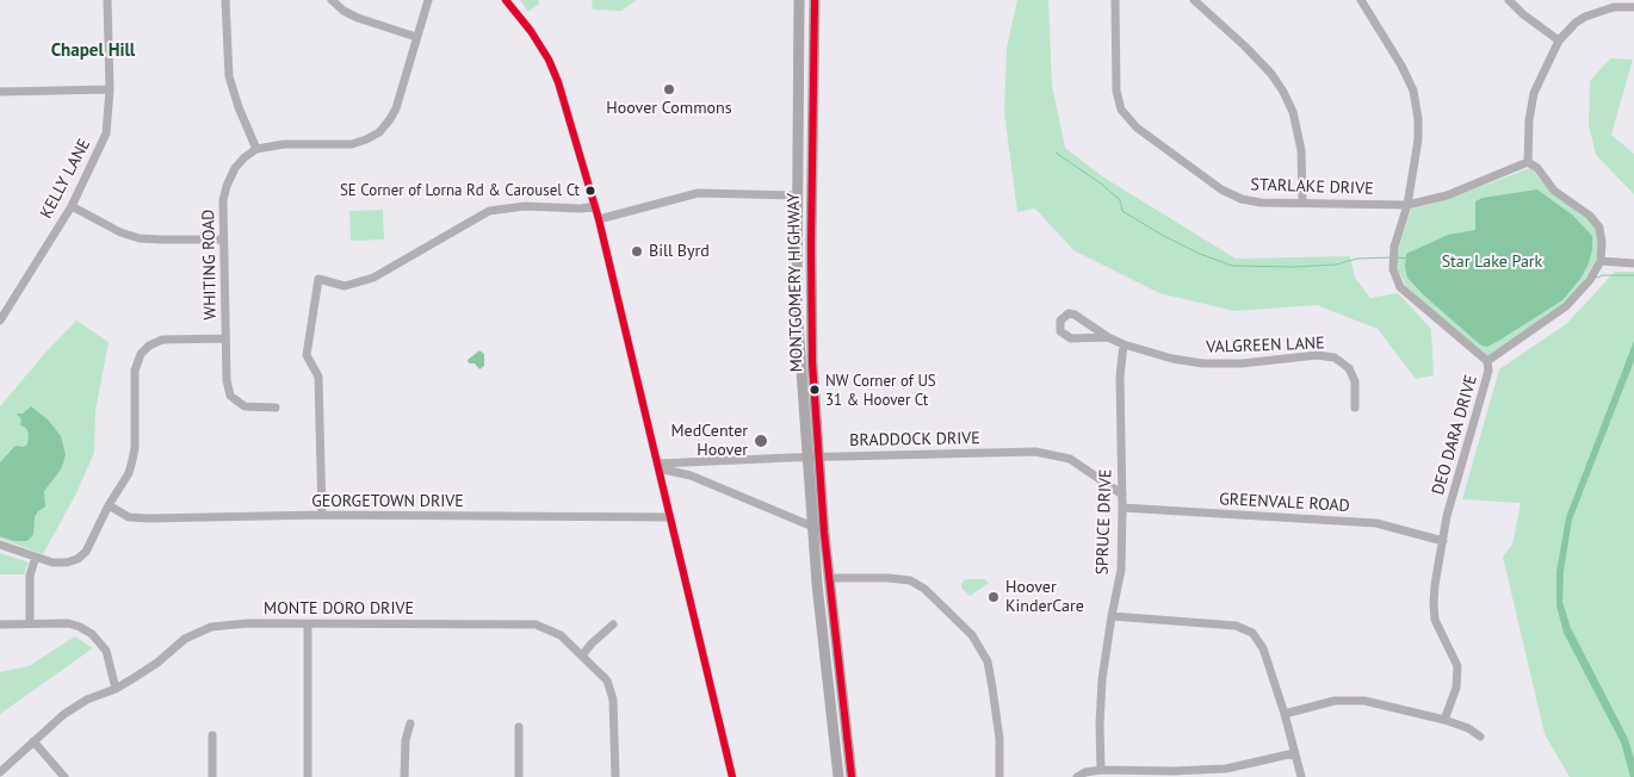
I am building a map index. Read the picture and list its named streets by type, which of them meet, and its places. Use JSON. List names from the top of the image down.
{
  "streets": {
    "main road": ["MONTGOMERY HIGHWAY"],
    "street": [
      "KELLY LANE",
      "STARLAKE DRIVE",
      "WHITING ROAD",
      "VALGREEN LANE",
      "DEO DARA DRIVE",
      "BRADDOCK DRIVE",
      "GEORGETOWN DRIVE",
      "GREENVALE ROAD",
      "SPRUCE DRIVE",
      "MONTE DORO DRIVE"
    ]
  },
  "crossings": [
    ["STARLAKE DRIVE", "DEO DARA DRIVE"],
    ["MONTGOMERY HIGHWAY", "BRADDOCK DRIVE"],
    ["VALGREEN LANE", "SPRUCE DRIVE"],
    ["DEO DARA DRIVE", "GREENVALE ROAD"],
    ["BRADDOCK DRIVE", "SPRUCE DRIVE"],
    ["GREENVALE ROAD", "SPRUCE DRIVE"]
  ],
  "districts": ["Chapel Hill"],
  "parks": ["Star Lake Park"],
  "places": [
    "Hoover Commons",
    "SE Corner of Lorna Rd & Carousel Ct",
    "Bill Byrd",
    "NW Corner of US 31 & Hoover Ct",
    "MedCenter Hoover",
    "Hoover KinderCare"
  ]
}
